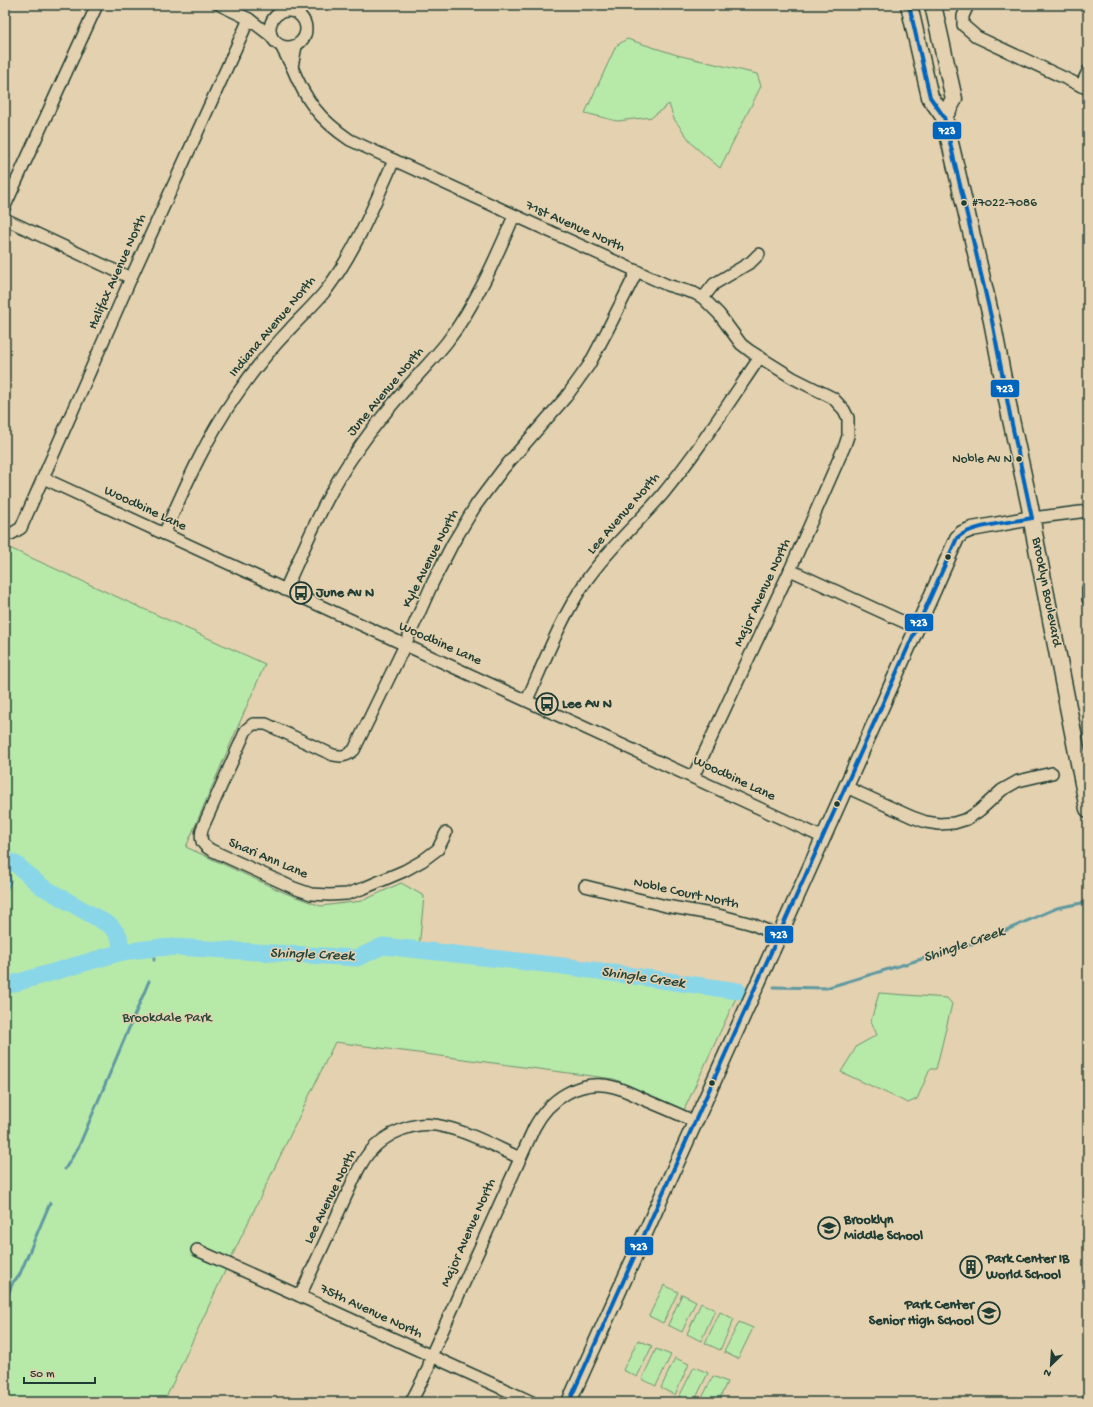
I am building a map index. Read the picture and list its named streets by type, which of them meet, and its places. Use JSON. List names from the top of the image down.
{
  "streets": {
    "main road": ["Brooklyn Boulevard"],
    "street": [
      "71st Avenue North",
      "Halifax Avenue North",
      "Indiana Avenue North",
      "June Avenue North",
      "Woodbine Lane",
      "Lee Avenue North",
      "Kyle Avenue North",
      "Major Avenue North",
      "Shari Ann Lane",
      "Noble Court North",
      "75th Avenue North"
    ]
  },
  "crossings": [
    ["71st Avenue North", "Indiana Avenue North"],
    ["71st Avenue North", "June Avenue North"],
    ["71st Avenue North", "Lee Avenue North"],
    ["71st Avenue North", "Kyle Avenue North"],
    ["71st Avenue North", "Major Avenue North"],
    ["Halifax Avenue North", "Woodbine Lane"],
    ["Indiana Avenue North", "Woodbine Lane"],
    ["June Avenue North", "Woodbine Lane"],
    ["Woodbine Lane", "Lee Avenue North"],
    ["Woodbine Lane", "Kyle Avenue North"],
    ["Woodbine Lane", "Major Avenue North"],
    ["Lee Avenue North", "Major Avenue North"],
    ["Lee Avenue North", "75th Avenue North"],
    ["Kyle Avenue North", "Shari Ann Lane"],
    ["Major Avenue North", "75th Avenue North"]
  ],
  "water": ["Shingle Creek"],
  "parks": ["Brookdale Park"],
  "places": {
    "other": ["#7022-7086", "Noble Av N"],
    "bus stop": ["June Av N", "Lee Av N"],
    "school or university": ["Brooklyn Middle School", "Park Center Senior High School"],
    "building": ["Park Center IB World School"]
  },
  "lines": ["transit line 723"],
  "scale_bar": "50 m",
  "north": "bottom left"
}
